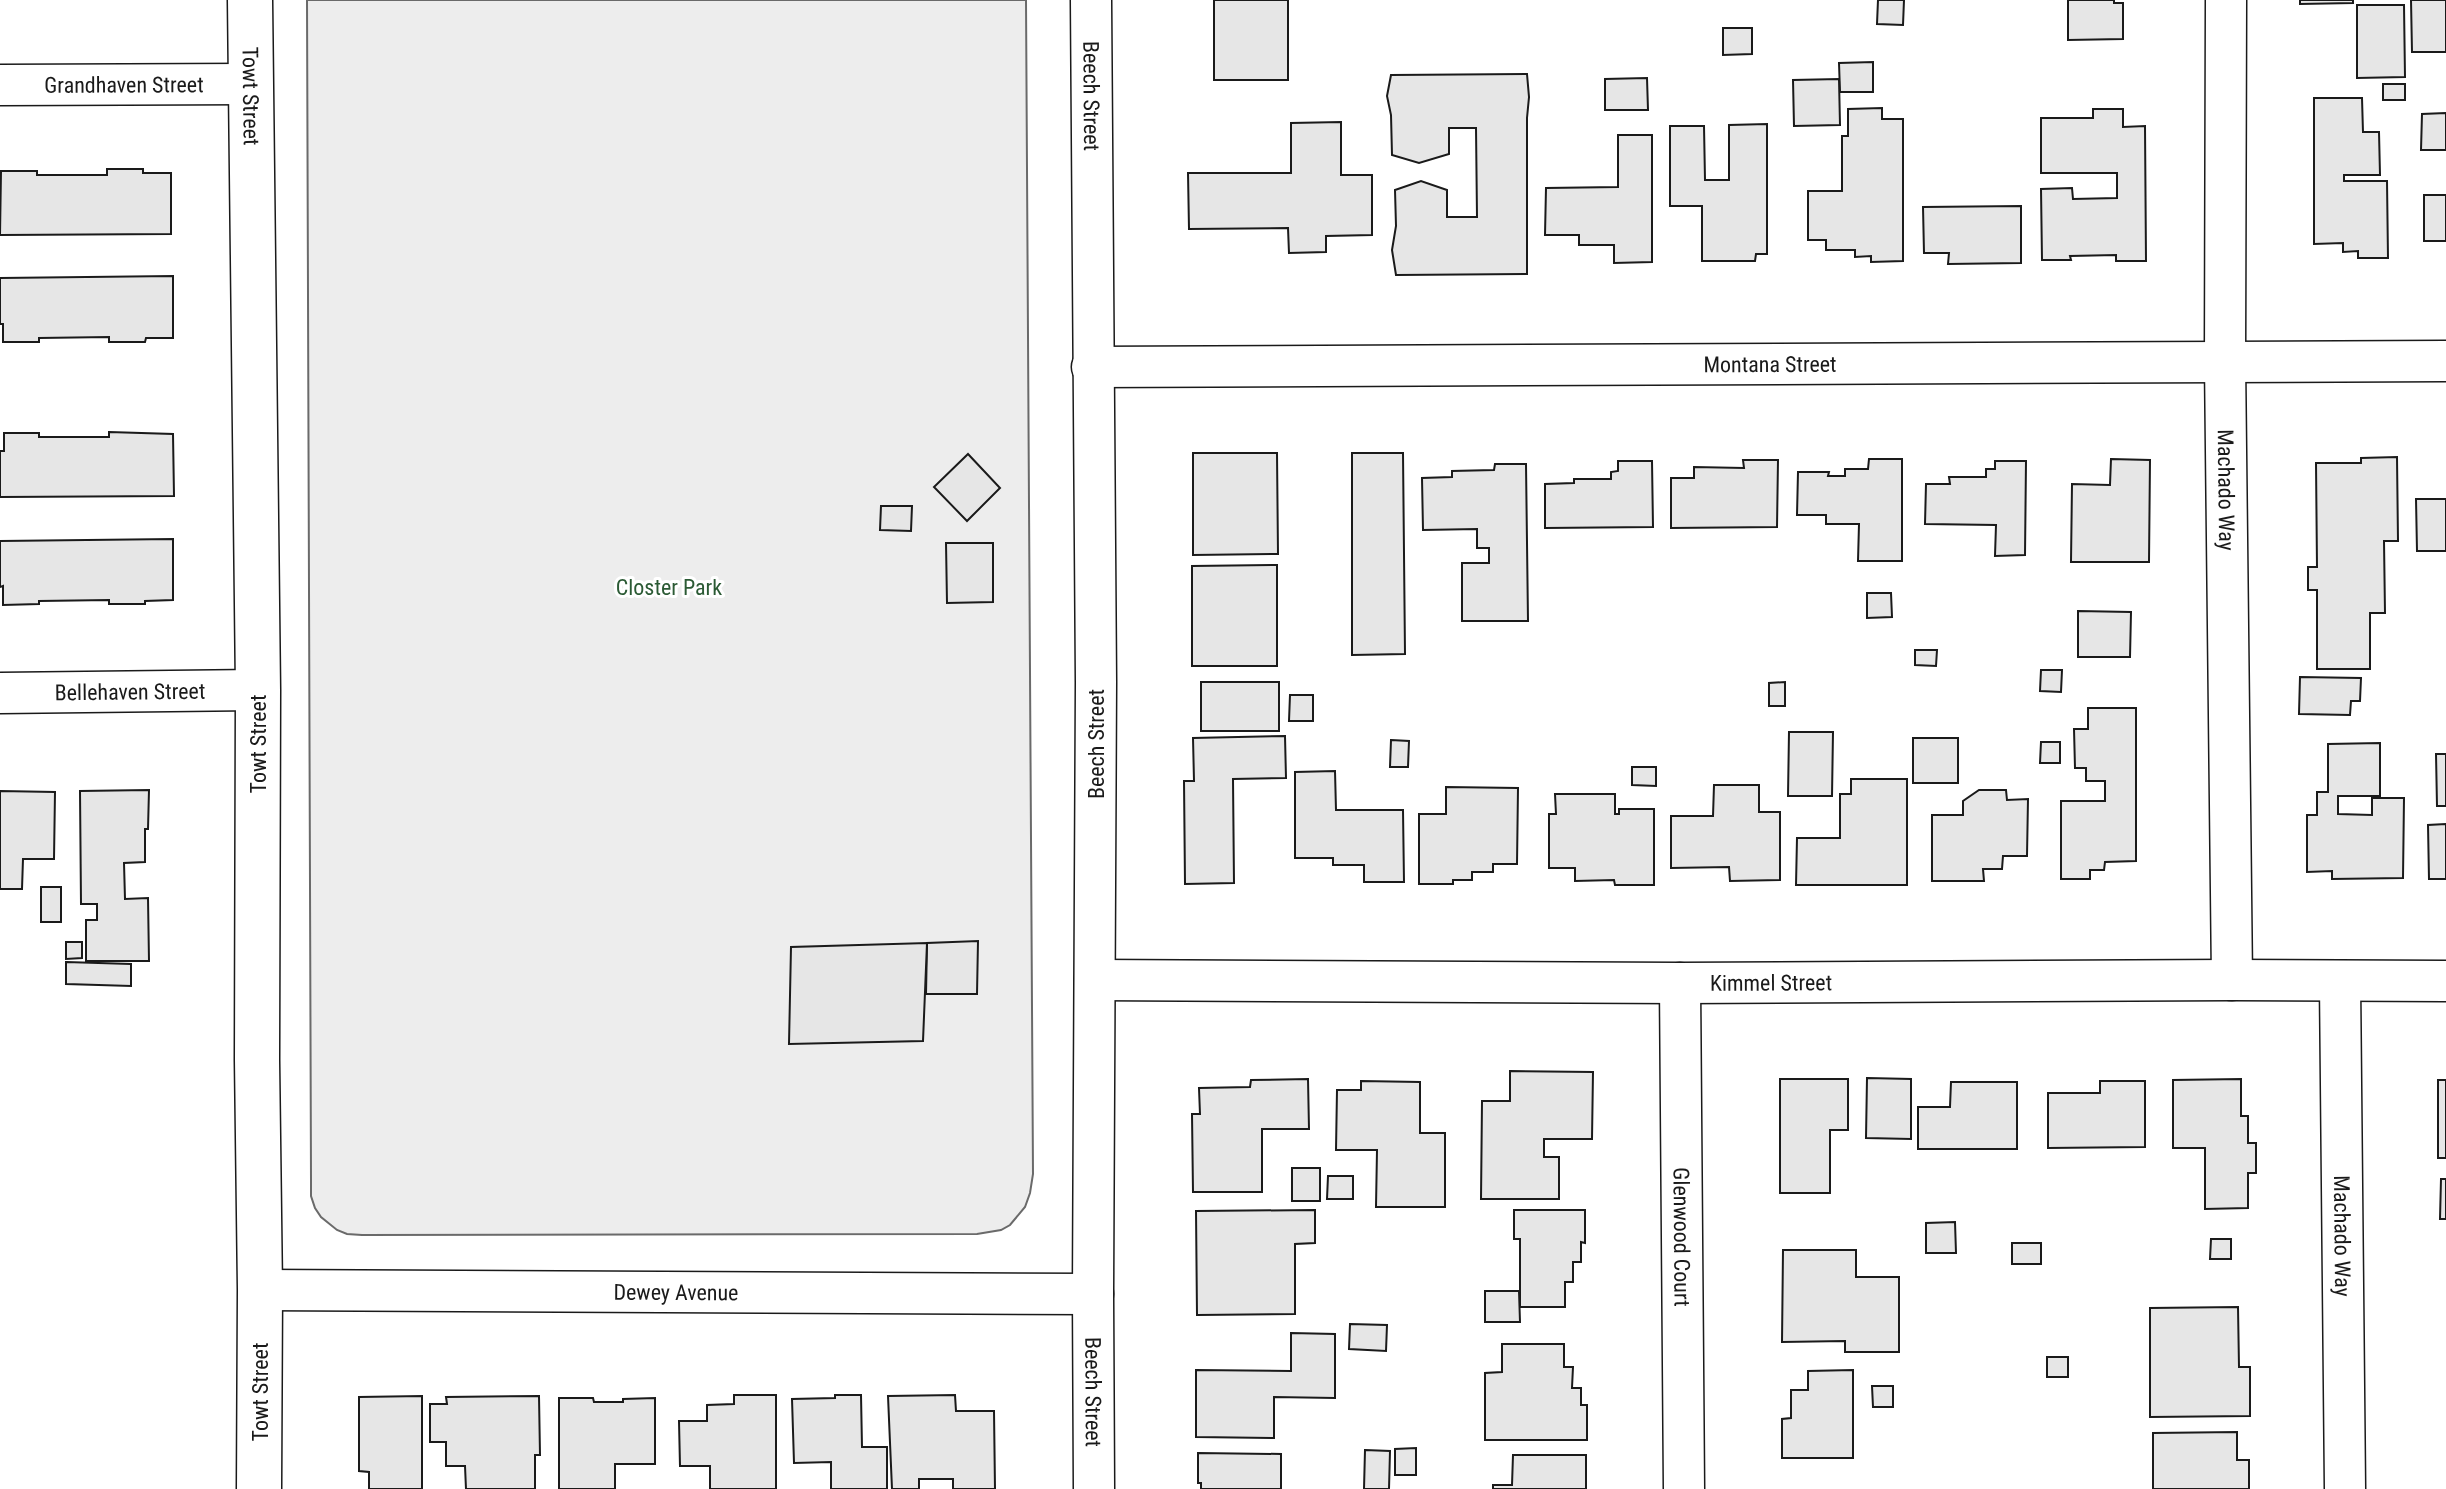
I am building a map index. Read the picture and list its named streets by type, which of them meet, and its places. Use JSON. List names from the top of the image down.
{
  "streets": {
    "street": [
      "Grandhaven Street",
      "Towt Street",
      "Beech Street",
      "Montana Street",
      "Machado Way",
      "Bellehaven Street",
      "Kimmel Street",
      "Glenwood Court",
      "Dewey Avenue"
    ]
  },
  "crossings": [
    ["Grandhaven Street", "Towt Street"],
    ["Towt Street", "Bellehaven Street"],
    ["Towt Street", "Dewey Avenue"],
    ["Beech Street", "Montana Street"],
    ["Beech Street", "Kimmel Street"],
    ["Beech Street", "Dewey Avenue"],
    ["Montana Street", "Machado Way"],
    ["Machado Way", "Kimmel Street"],
    ["Kimmel Street", "Glenwood Court"]
  ],
  "parks": ["Closter Park"]
}
